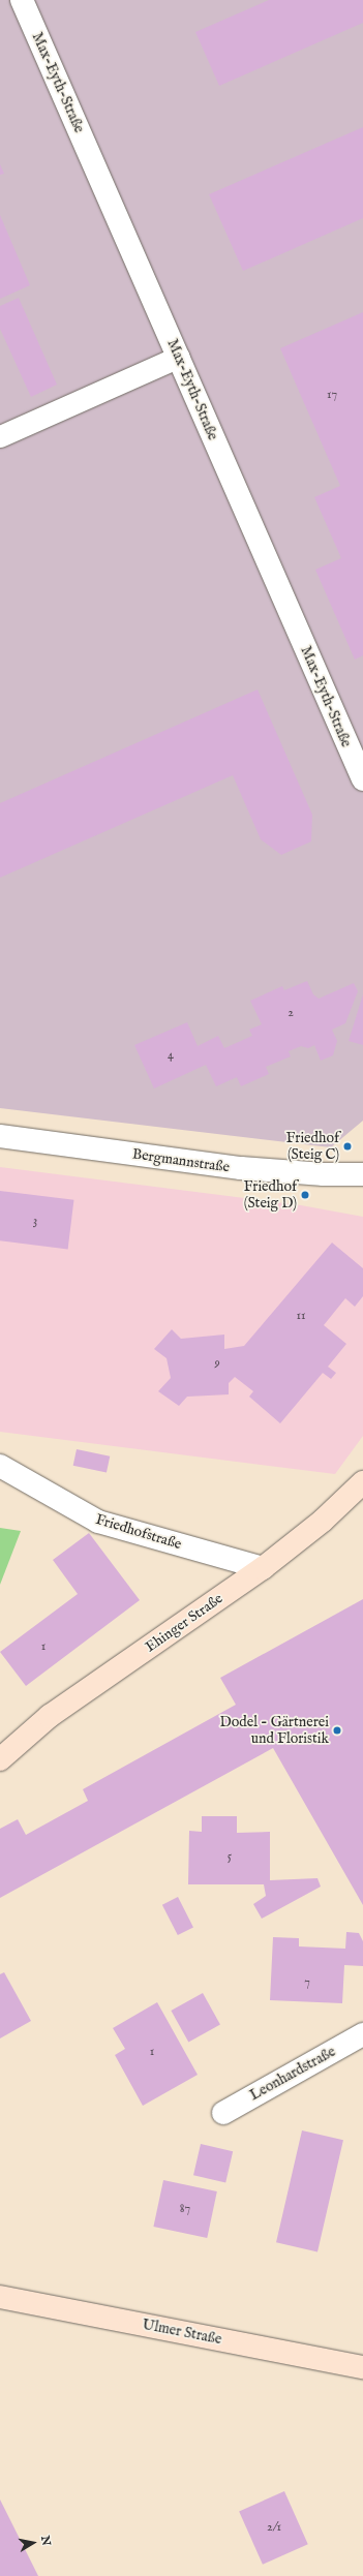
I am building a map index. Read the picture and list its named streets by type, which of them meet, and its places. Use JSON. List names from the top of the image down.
{
  "streets": {
    "main road": ["Ehinger Straße", "Ulmer Straße"],
    "street": [
      "Max-Eyth-Straße",
      "Bergmannstraße",
      "Friedhofstraße",
      "Leonhardstraße"
    ]
  },
  "crossings": [
    ["Friedhofstraße", "Ehinger Straße"]
  ],
  "places": ["Friedhof (Steig C)", "Friedhof (Steig D)", "Dodel - Gärtnerei und Floristik"],
  "house_numbers": [
    "17",
    "2",
    "4",
    "3",
    "11",
    "9",
    "1",
    "5",
    "7",
    "1",
    "87",
    "2/1"
  ],
  "north": "right"
}
